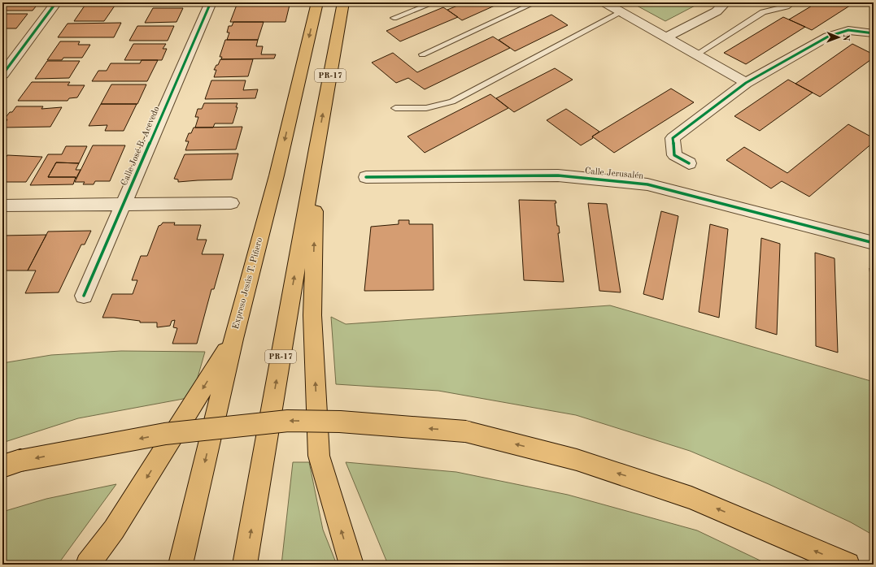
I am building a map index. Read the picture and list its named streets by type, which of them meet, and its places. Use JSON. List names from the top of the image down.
{
  "streets": {
    "highway": ["PR-17", "Expreso Jesús T. Piñero"],
    "street": ["Calle José B. Acevedo", "Calle Jerusalén"]
  },
  "north": "right"
}
